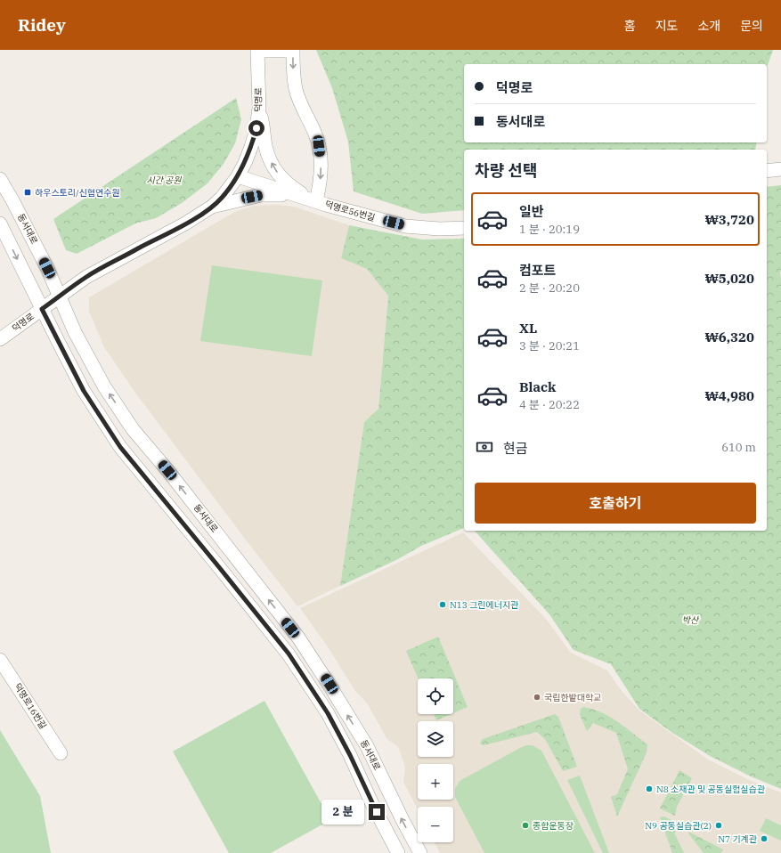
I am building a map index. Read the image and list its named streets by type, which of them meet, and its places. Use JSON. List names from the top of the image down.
{
  "streets": {
    "street": [
      "덕명로",
      "덕명로56번길",
      "동서대로",
      "덕명로16번길"
    ]
  },
  "crossings": [
    ["덕명로", "덕명로56번길"],
    ["덕명로", "동서대로"]
  ],
  "parks": ["시간 공원", "박산"],
  "places": {
    "transit": ["하우스토리/신협연수원"],
    "other": [
      "N13 그린에너지관",
      "국립한밭대학교",
      "N8 소재관 및 공동실험실습관",
      "종합운동장",
      "N9 공동실습관(2)",
      "N7 기계관"
    ]
  },
  "page": {
    "header": "Ridey",
    "nav": [
      "홈",
      "지도",
      "소개",
      "문의"
    ],
    "banner": ["덕명로", "동서대로"],
    "heading": "차량 선택",
    "list": [
      {
        "name": "일반",
        "note": "1 분 · 20:19",
        "value": "₩3,720"
      },
      {
        "name": "컴포트",
        "note": "2 분 · 20:20",
        "value": "₩5,020"
      },
      {
        "name": "XL",
        "note": "3 분 · 20:21",
        "value": "₩6,320"
      },
      {
        "name": "Black",
        "note": "4 분 · 20:22",
        "value": "₩4,980"
      }
    ],
    "pay": ["현금", "610 m"],
    "buttons": "호출하기",
    "map_buttons": ["+", "−"],
    "bubble": "2 분"
  }
}
